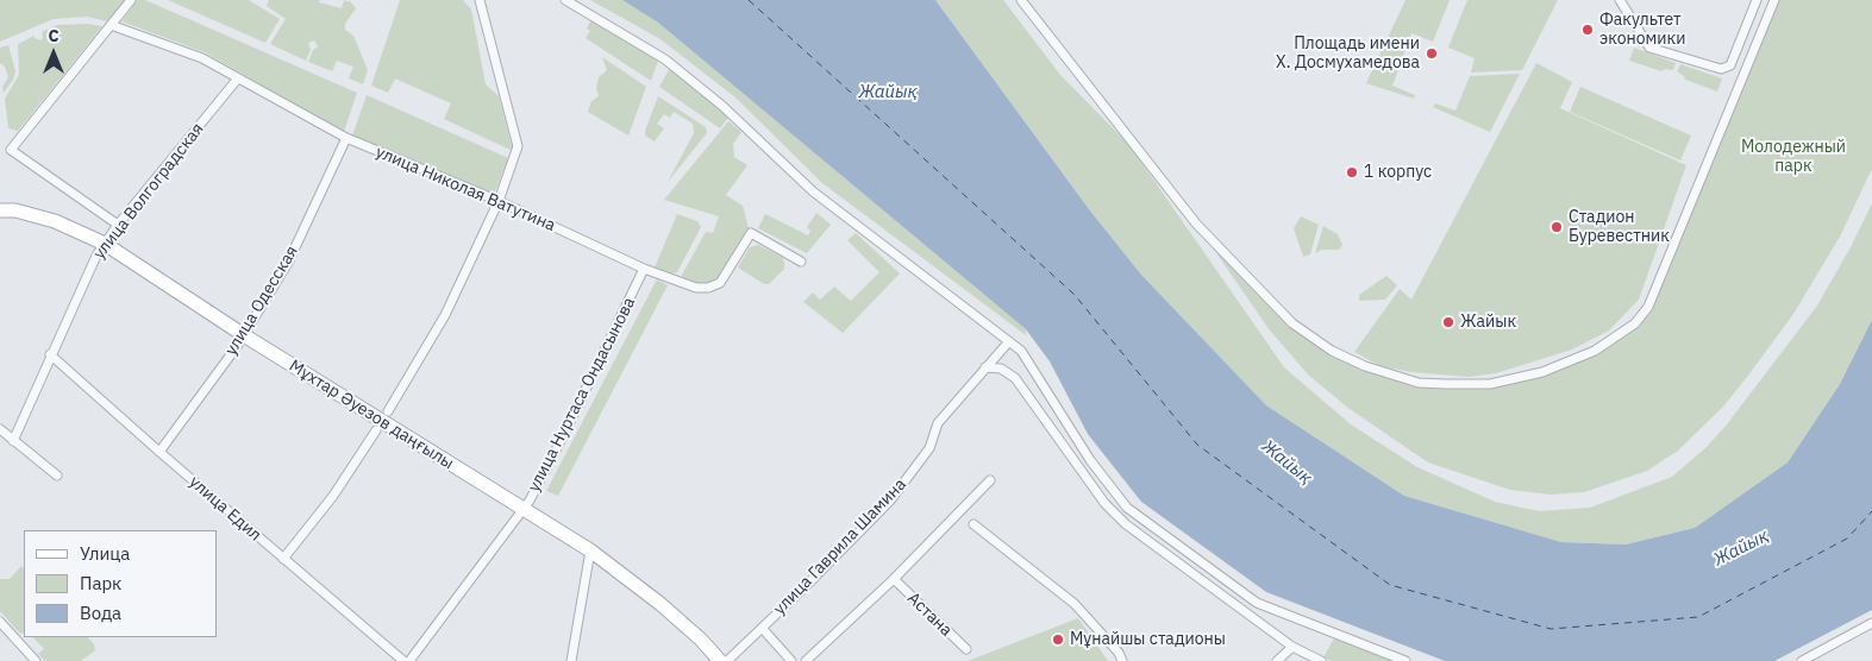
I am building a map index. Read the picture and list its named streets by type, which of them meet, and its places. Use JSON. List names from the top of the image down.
{
  "streets": {
    "main road": ["Мұхтар Әуезов даңғылы"],
    "street": [
      "улица Николая Ватутина",
      "улица Волгоградская",
      "улица Одесская",
      "улица Нуртаса Ондасынова",
      "улица Едил",
      "улица Гаврила Шамина",
      "Астана"
    ]
  },
  "crossings": [
    ["улица Николая Ватутина", "улица Волгоградская"],
    ["улица Николая Ватутина", "улица Одесская"],
    ["улица Николая Ватутина", "улица Нуртаса Ондасынова"],
    ["улица Волгоградская", "Мұхтар Әуезов даңғылы"],
    ["улица Волгоградская", "улица Едил"],
    ["улица Одесская", "Мұхтар Әуезов даңғылы"],
    ["улица Одесская", "улица Едил"],
    ["улица Нуртаса Ондасынова", "Мұхтар Әуезов даңғылы"]
  ],
  "water": ["Жайық"],
  "parks": ["Молодежный парк"],
  "places": [
    "Факультет экономики",
    "Площадь имени Х. Досмухамедова",
    "1 корпус",
    "Стадион Буревестник",
    "Жайык",
    "Мұнайшы стадионы"
  ],
  "legend": ["Улица", "Парк", "Вода"],
  "north": "top"
}
